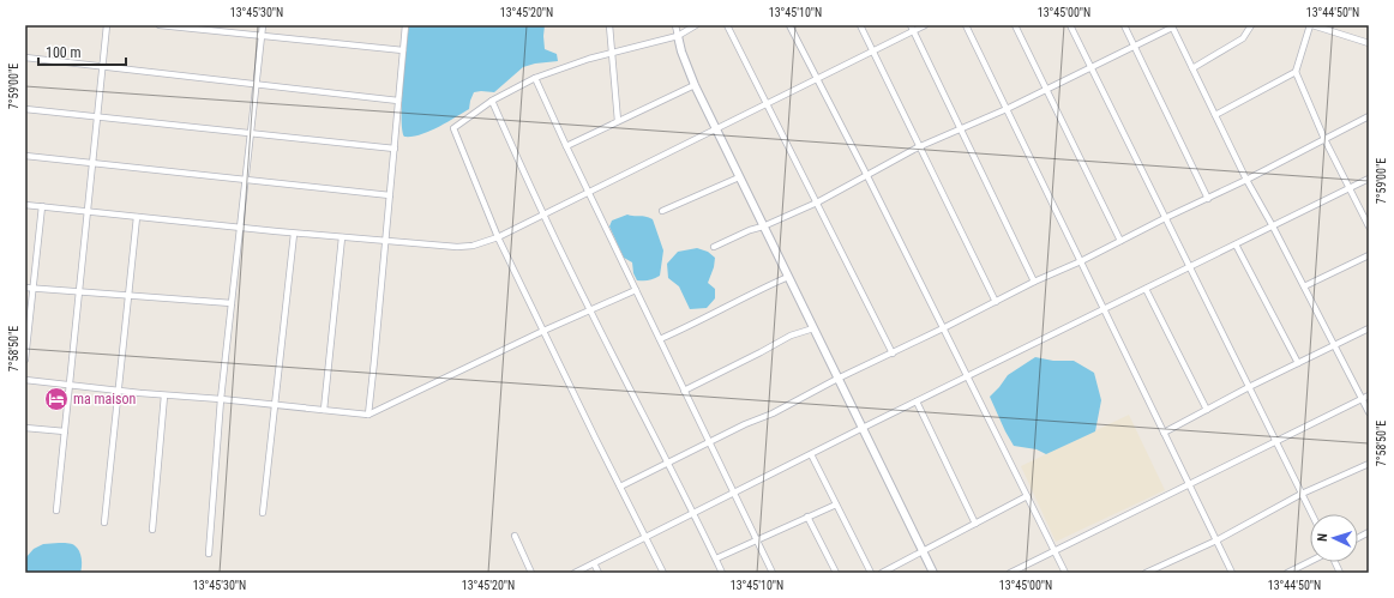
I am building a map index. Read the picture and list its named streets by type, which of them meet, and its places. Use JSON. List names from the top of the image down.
{
  "places": {
    "hotel": ["ma maison"]
  },
  "scale_bar": "100 m",
  "north": "left",
  "coordinates": [
    "13°45'30\"N",
    "13°45'20\"N",
    "13°45'10\"N",
    "13°45'00\"N",
    "13°44'50\"N",
    "7°59'00\"E",
    "7°58'50\"E"
  ]
}
